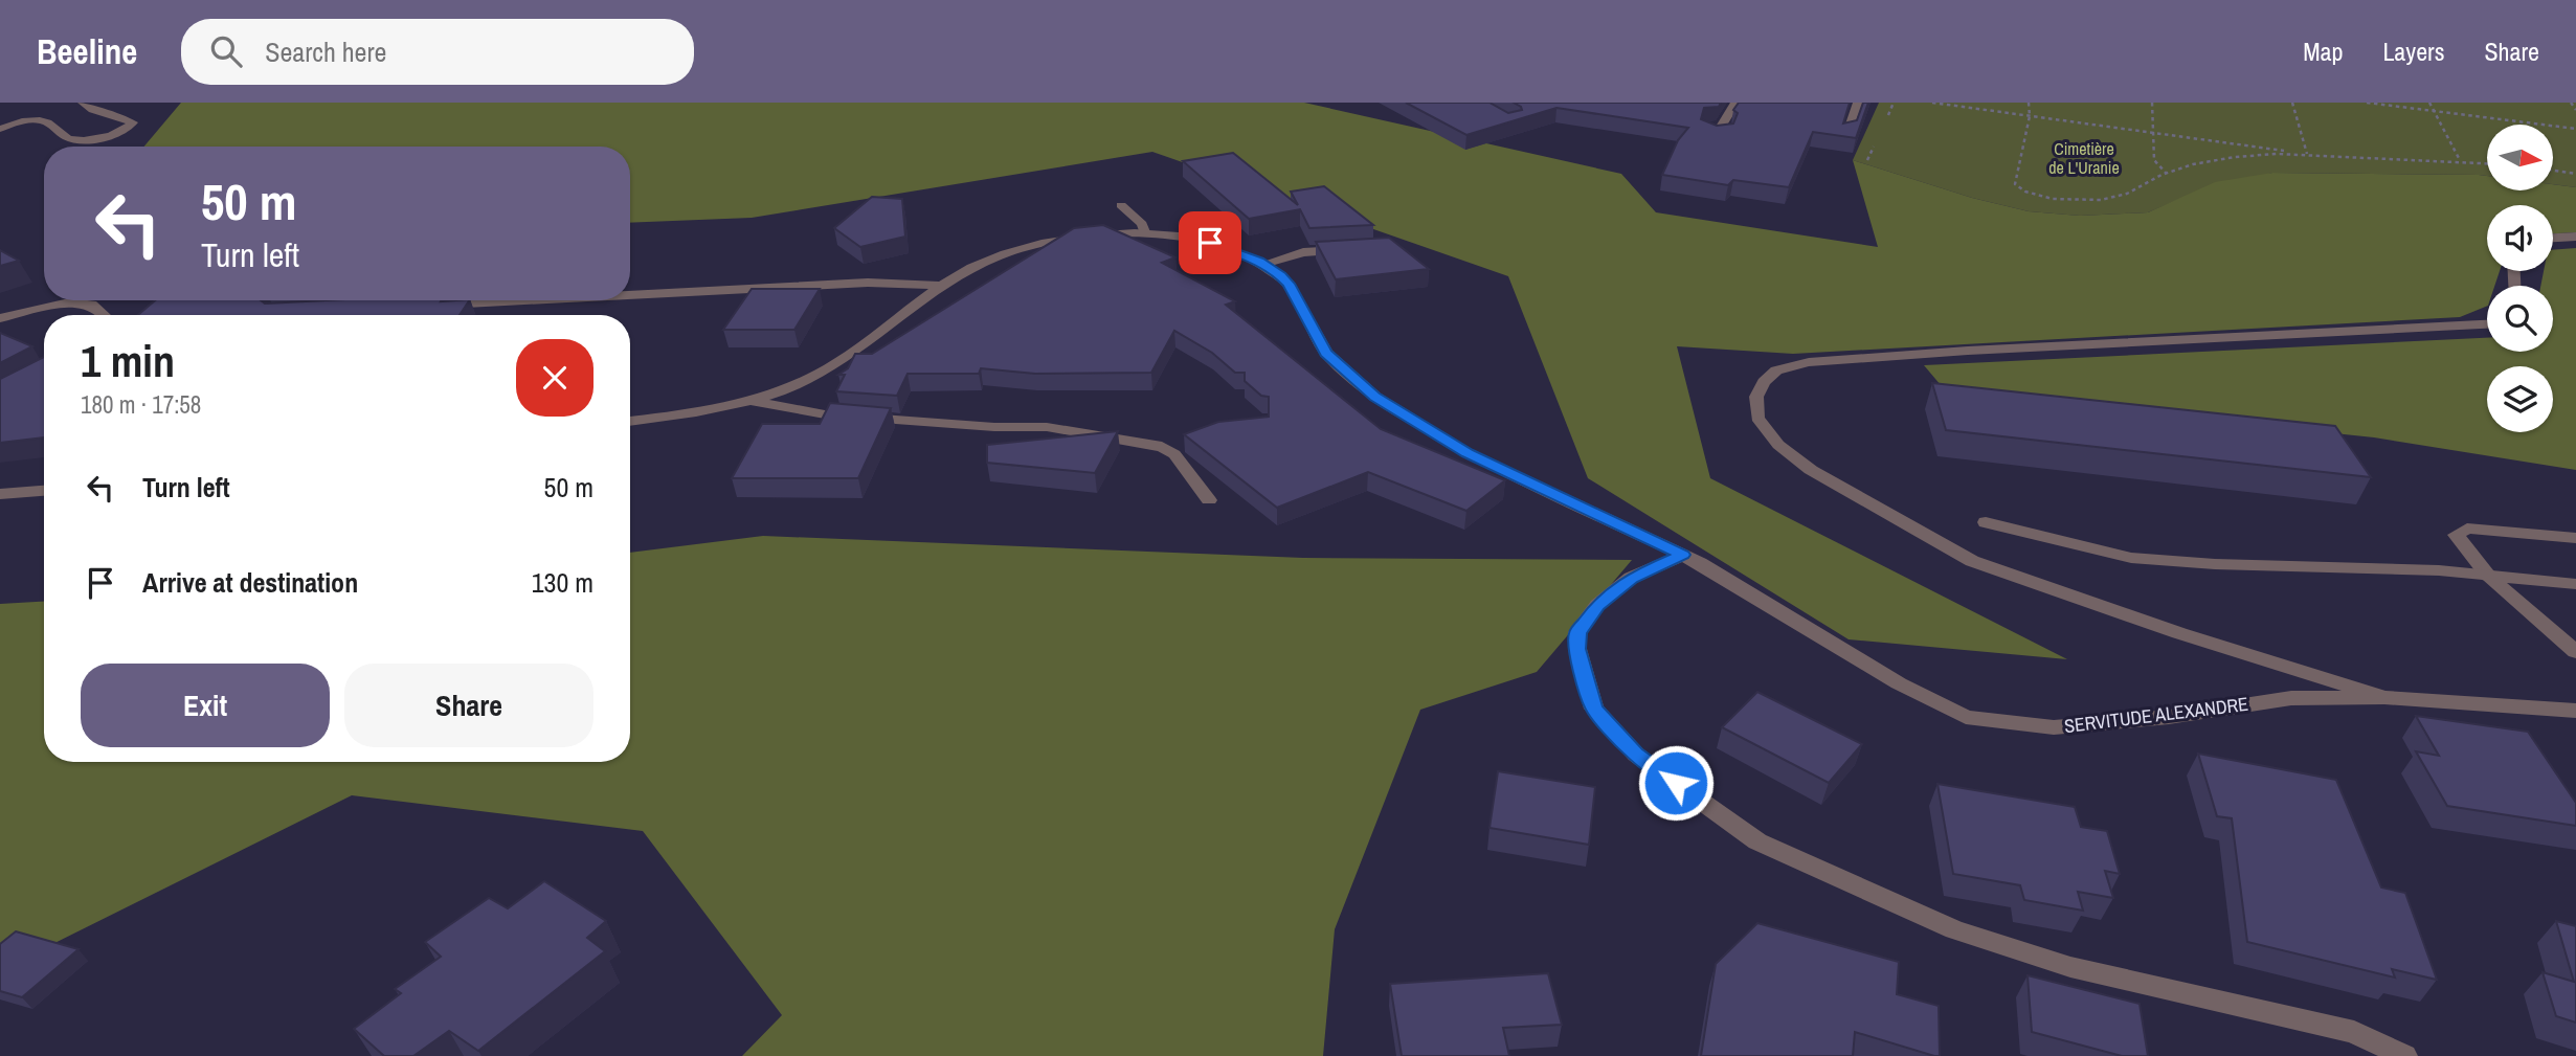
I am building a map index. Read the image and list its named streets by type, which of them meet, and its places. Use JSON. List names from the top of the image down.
{
  "streets": {
    "street": ["SERVITUDE ALEXANDRE"]
  },
  "parks": ["Cimetière de L'Uranie"],
  "north": "right",
  "page": {
    "header": "Beeline",
    "search": "Search here",
    "nav": ["Map", "Layers", "Share"],
    "turn": ["50 m", "Turn left"],
    "heading": ["1 min", "180 m · 17:58"],
    "list": [
      {
        "name": "Turn left",
        "value": "50 m"
      },
      {
        "name": "Arrive at destination",
        "value": "130 m"
      }
    ],
    "buttons": ["Exit", "Share"]
  }
}
